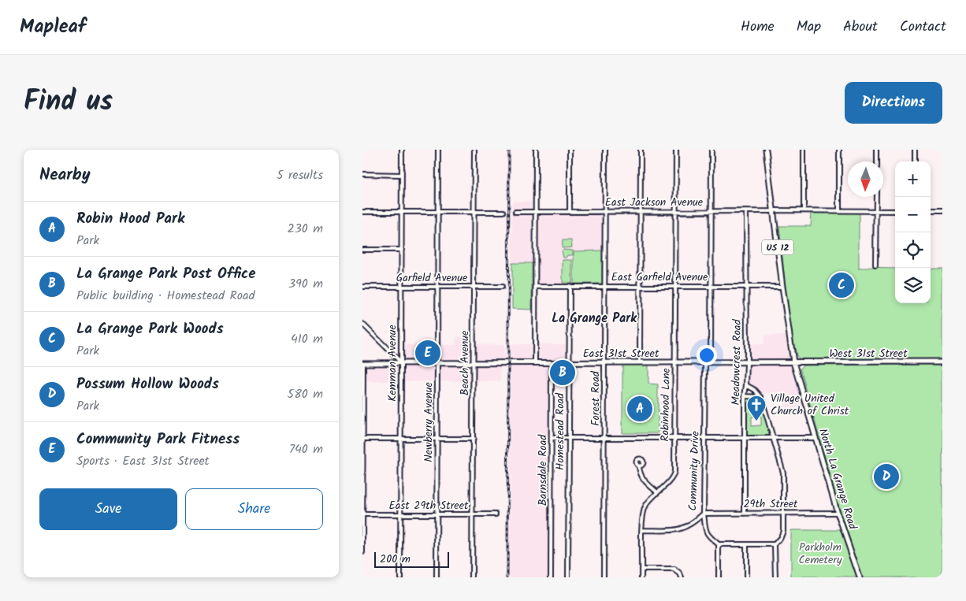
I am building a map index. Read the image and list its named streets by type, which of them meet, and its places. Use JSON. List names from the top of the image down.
{
  "streets": {
    "main road": [
      "US 12",
      "East 31st Street",
      "West 31st Street",
      "North La Grange Road"
    ],
    "street": [
      "East Jackson Avenue",
      "East Garfield Avenue",
      "Garfield Avenue",
      "Meadowcrest Road",
      "Kemman Avenue",
      "Beach Avenue",
      "Forest Road",
      "Robinhood Lane",
      "Newberry Avenue",
      "Homestead Road",
      "Barnsdale Road",
      "Community Drive",
      "29th Street",
      "East 29th Street"
    ]
  },
  "crossings": [
    ["East Jackson Avenue", "US 12"],
    ["East Jackson Avenue", "Meadowcrest Road"],
    ["East Jackson Avenue", "Forest Road"],
    ["East Jackson Avenue", "Robinhood Lane"],
    ["US 12", "East Garfield Avenue"],
    ["US 12", "East 31st Street"],
    ["US 12", "West 31st Street"],
    ["US 12", "North La Grange Road"],
    ["East Garfield Avenue", "Meadowcrest Road"],
    ["East Garfield Avenue", "Forest Road"],
    ["East Garfield Avenue", "Robinhood Lane"],
    ["East Garfield Avenue", "Homestead Road"],
    ["Garfield Avenue", "Kemman Avenue"],
    ["Garfield Avenue", "Beach Avenue"],
    ["Garfield Avenue", "Newberry Avenue"],
    ["East 31st Street", "West 31st Street"],
    ["East 31st Street", "Meadowcrest Road"],
    ["East 31st Street", "Kemman Avenue"],
    ["East 31st Street", "Beach Avenue"],
    ["East 31st Street", "Forest Road"],
    ["East 31st Street", "Robinhood Lane"],
    ["East 31st Street", "Newberry Avenue"],
    ["East 31st Street", "Homestead Road"],
    ["East 31st Street", "Barnsdale Road"],
    ["East 31st Street", "Community Drive"],
    ["East 31st Street", "North La Grange Road"],
    ["West 31st Street", "North La Grange Road"],
    ["Meadowcrest Road", "29th Street"],
    ["Kemman Avenue", "East 29th Street"],
    ["Beach Avenue", "East 29th Street"],
    ["Robinhood Lane", "Community Drive"],
    ["Newberry Avenue", "East 29th Street"],
    ["Community Drive", "29th Street"],
    ["North La Grange Road", "29th Street"]
  ],
  "districts": ["La Grange Park"],
  "parks": ["Parkholm Cemetery"],
  "places": {
    "church": ["Village United Church of Christ"]
  },
  "scale_bar": "200 m",
  "north": "bottom",
  "page": {
    "header": "Mapleaf",
    "nav": [
      "Home",
      "Map",
      "About",
      "Contact"
    ],
    "title": "Find us",
    "buttons": [
      "Directions",
      ["Save", "Share"]
    ],
    "heading": ["Nearby", "5 results"],
    "map_buttons": ["+", "−"],
    "list": [
      {
        "mark": "A",
        "name": "Robin Hood Park",
        "note": "Park",
        "value": "230 m"
      },
      {
        "mark": "B",
        "name": "La Grange Park Post Office",
        "note": "Public building · Homestead Road",
        "value": "390 m"
      },
      {
        "mark": "C",
        "name": "La Grange Park Woods",
        "note": "Park",
        "value": "410 m"
      },
      {
        "mark": "D",
        "name": "Possum Hollow Woods",
        "note": "Park",
        "value": "580 m"
      },
      {
        "mark": "E",
        "name": "Community Park Fitness",
        "note": "Sports · East 31st Street",
        "value": "740 m"
      }
    ],
    "pins": [
      "C",
      "E",
      "B",
      "A",
      "D"
    ],
    "scale": "200 m"
  }
}
